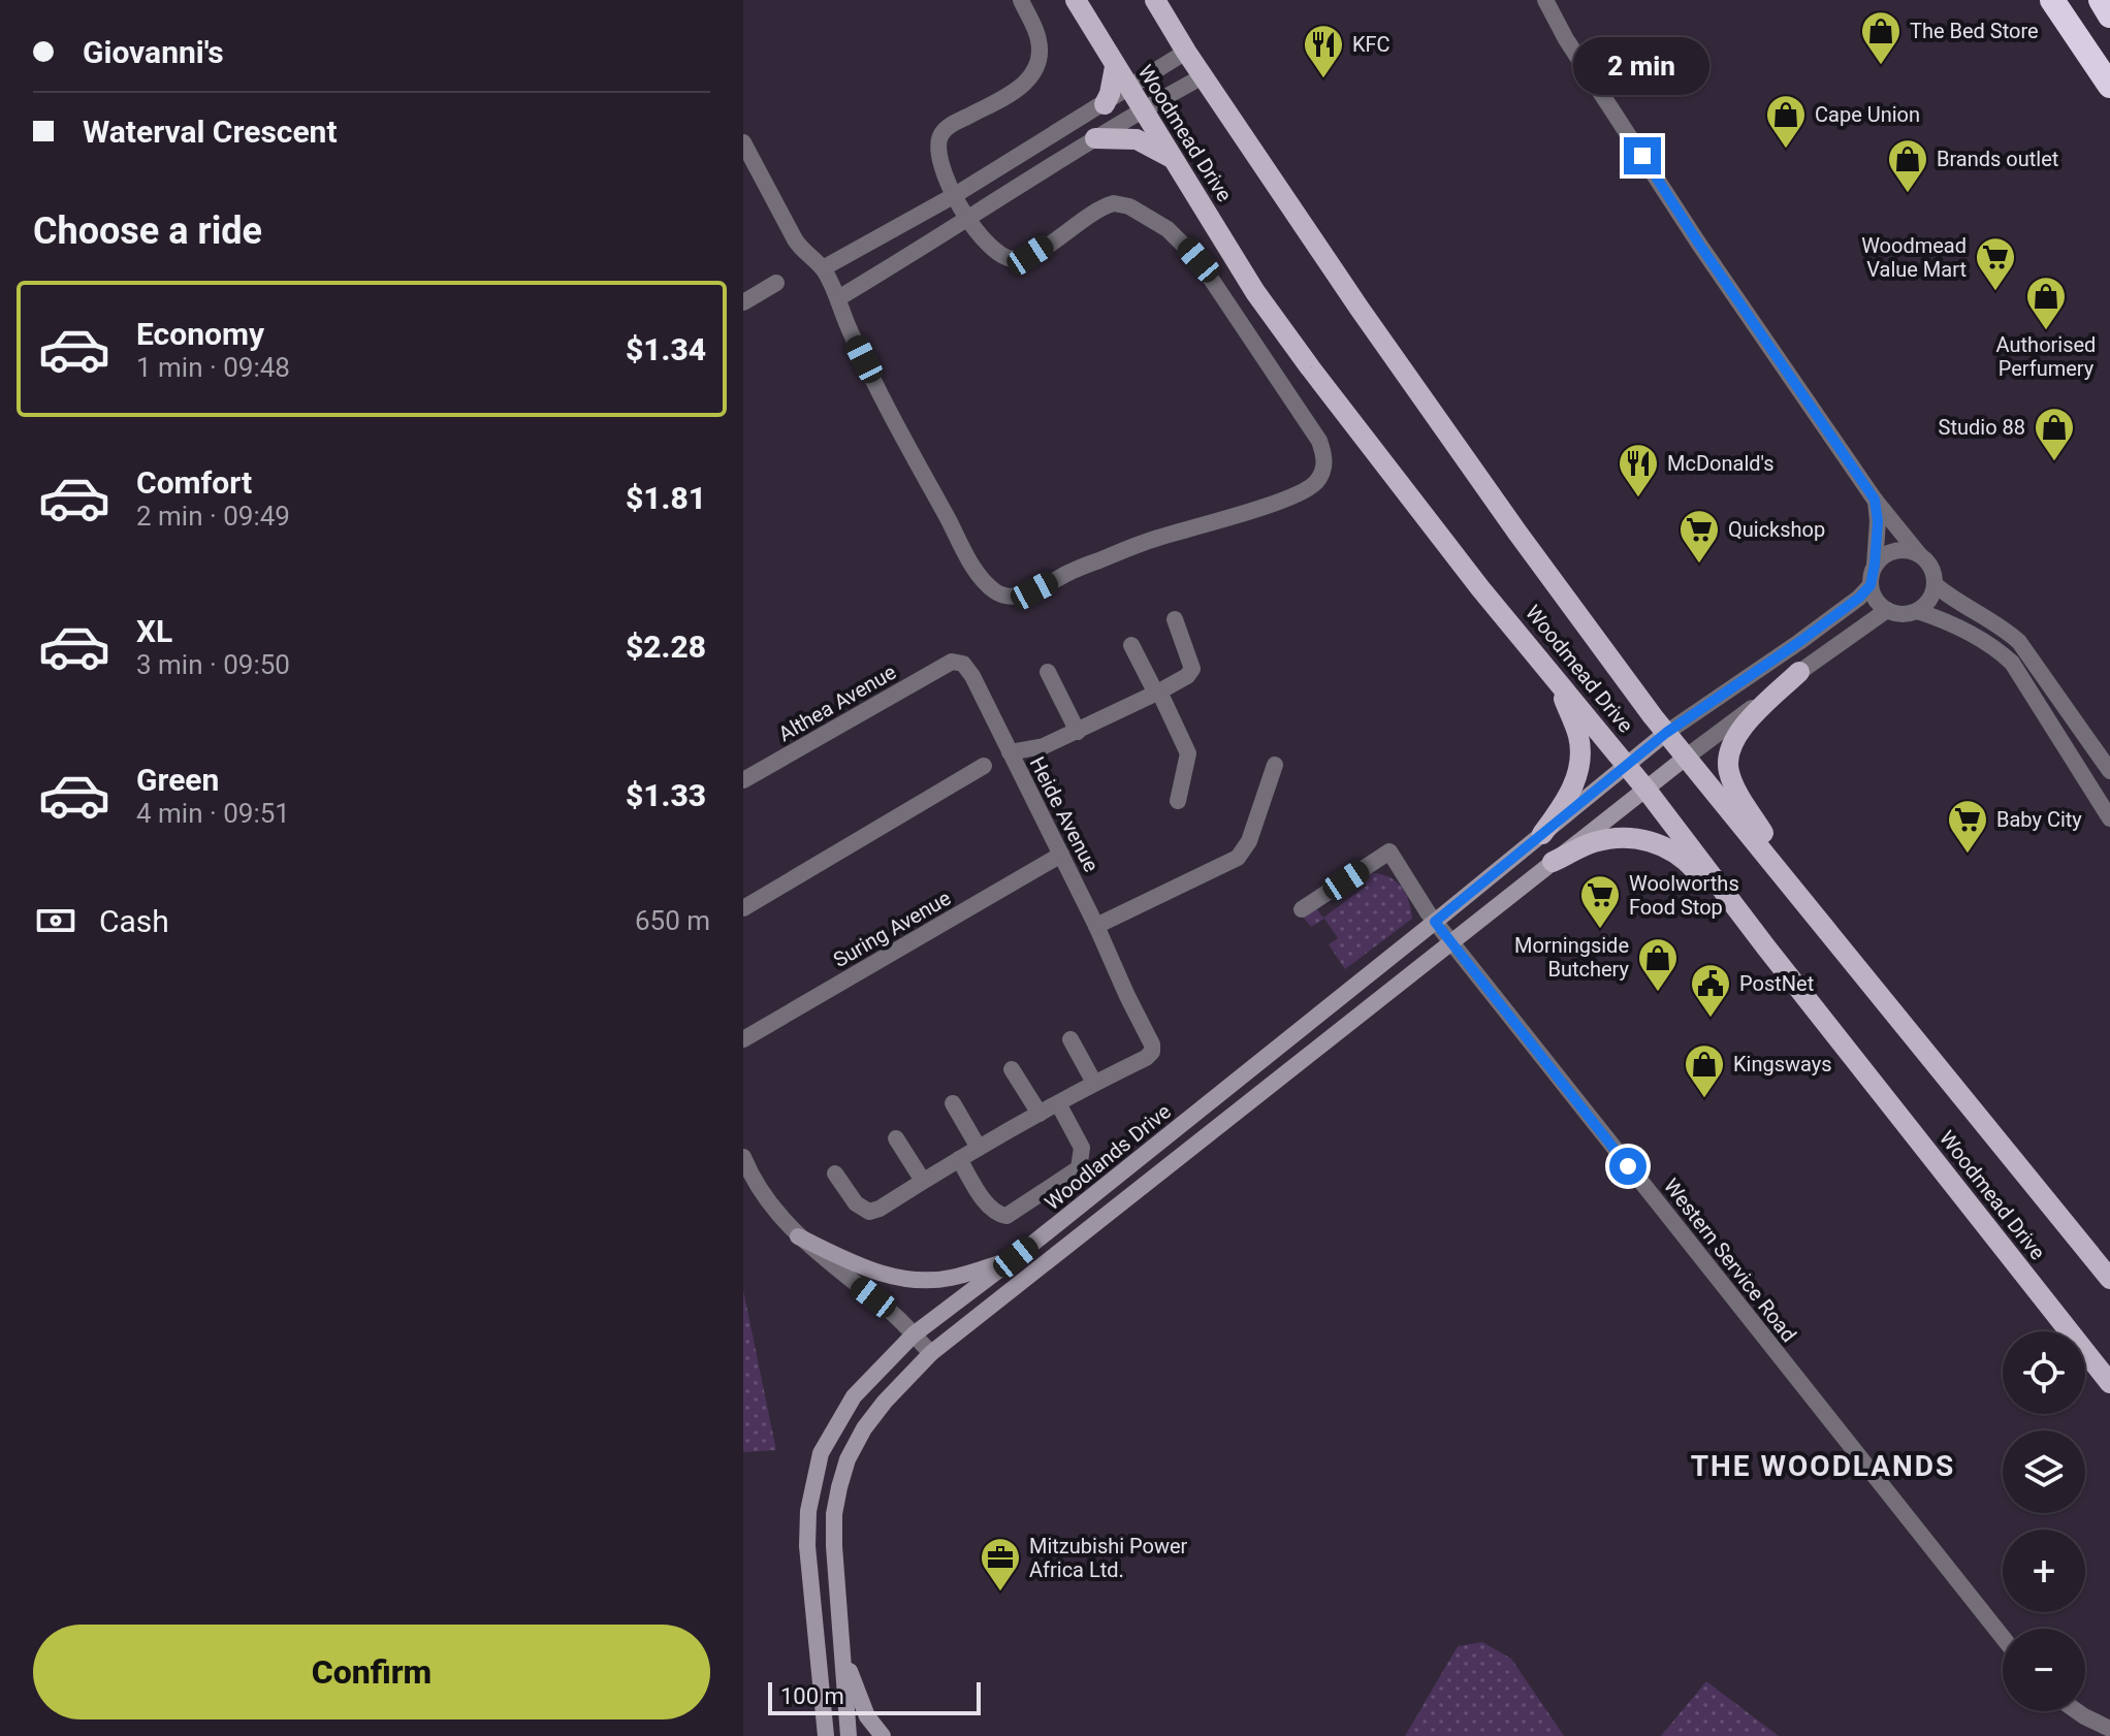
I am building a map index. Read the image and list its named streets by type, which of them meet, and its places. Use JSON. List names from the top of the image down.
{
  "streets": {
    "main road": ["Woodmead Drive", "Woodlands Drive"],
    "street": [
      "Althea Avenue",
      "Heide Avenue",
      "Suring Avenue",
      "Western Service Road"
    ]
  },
  "crossings": [
    ["Woodmead Drive", "Woodlands Drive"],
    ["Althea Avenue", "Heide Avenue"],
    ["Heide Avenue", "Suring Avenue"],
    ["Woodlands Drive", "Western Service Road"]
  ],
  "districts": ["THE WOODLANDS"],
  "places": {
    "shop": [
      "The Bed Store",
      "Cape Union",
      "Brands outlet",
      "Authorised Perfumery",
      "Studio 88",
      "Morningside Butchery",
      "Kingsways"
    ],
    "restaurant": ["KFC", "McDonald's"],
    "supermarket": [
      "Woodmead Value Mart",
      "Quickshop",
      "Baby City",
      "Woolworths Food Stop"
    ],
    "public building": ["PostNet"],
    "office": ["Mitzubishi Power Africa Ltd."]
  },
  "scale_bar": "100 m",
  "page": {
    "banner": ["Giovanni's", "Waterval Crescent"],
    "bubble": "2 min",
    "heading": "Choose a ride",
    "list": [
      {
        "name": "Economy",
        "note": "1 min · 09:48",
        "value": "$1.34"
      },
      {
        "name": "Comfort",
        "note": "2 min · 09:49",
        "value": "$1.81"
      },
      {
        "name": "XL",
        "note": "3 min · 09:50",
        "value": "$2.28"
      },
      {
        "name": "Green",
        "note": "4 min · 09:51",
        "value": "$1.33"
      }
    ],
    "pay": ["Cash", "650 m"],
    "map_buttons": ["+", "−"],
    "buttons": "Confirm",
    "scale": "100 m"
  }
}
